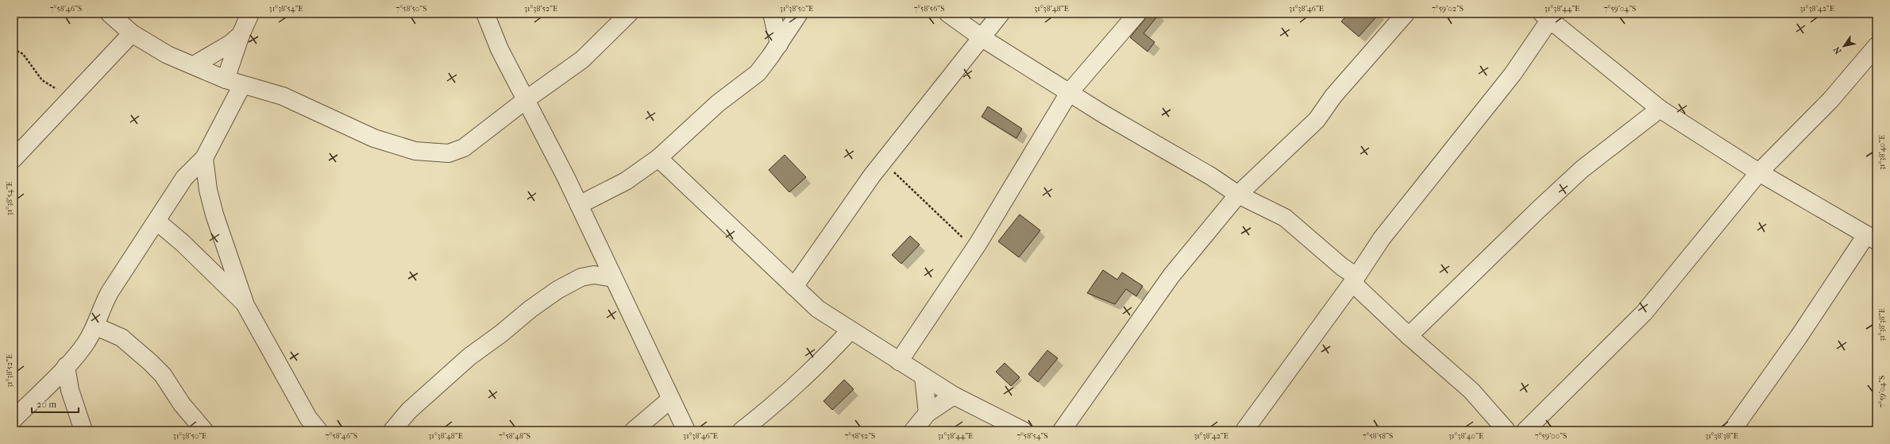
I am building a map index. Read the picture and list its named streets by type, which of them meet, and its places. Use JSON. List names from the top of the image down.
{
  "scale_bar": "20 m",
  "north": "bottom left",
  "coordinates": [
    "7°58'46\"S",
    "31°38'54\"E",
    "7°58'50\"S",
    "31°38'52\"E",
    "31°38'50\"E",
    "7°58'56\"S",
    "31°38'48\"E",
    "31°38'46\"E",
    "7°59'02\"S",
    "31°38'44\"E",
    "7°59'04\"S",
    "31°38'42\"E",
    "31°38'40\"E",
    "31°38'38\"E",
    "7°58'48\"S",
    "7°58'52\"S",
    "7°58'54\"S",
    "7°58'58\"S",
    "7°59'00\"S"
  ]
}
